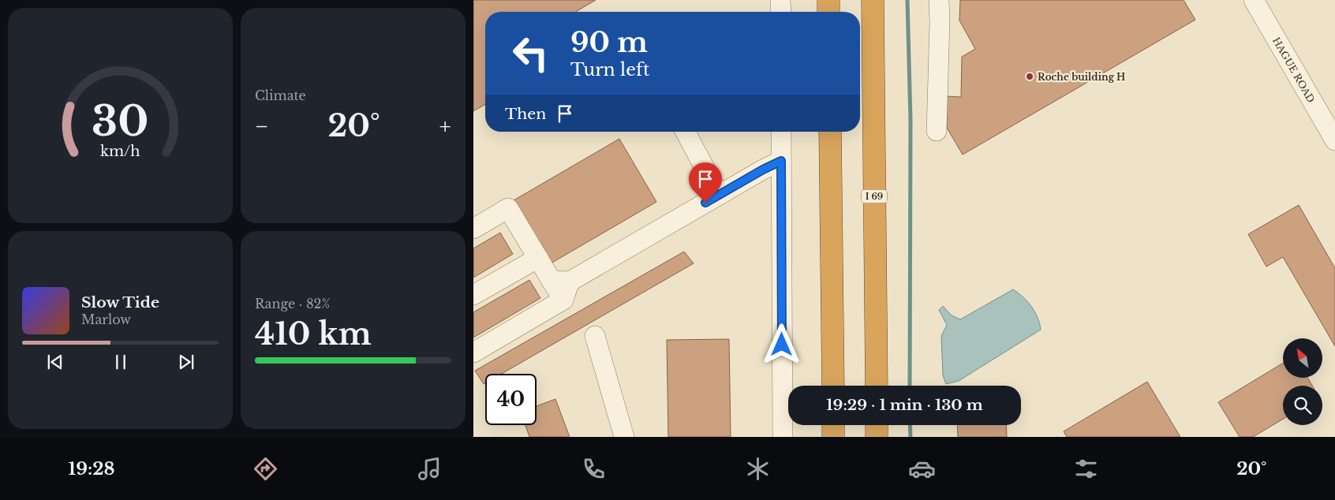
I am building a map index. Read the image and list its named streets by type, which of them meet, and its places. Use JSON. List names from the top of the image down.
{
  "streets": {
    "highway": ["I 69"],
    "street": ["HAGUE ROAD"]
  },
  "places": ["Roche building H"],
  "north": "top left",
  "page": {
    "tile": [
      "Climate",
      ["Range · 82%", "410 km"]
    ],
    "turn": ["90 m", "Turn left"],
    "then": "Then",
    "heat": ["−", "20°", "+"],
    "song": ["Slow Tide", "Marlow"],
    "limit": "40",
    "trip": "19:29 · 1 min · 130 m",
    "tabs": ["19:28", "20°"],
    "gauge": ["30", "km/h"]
  }
}
